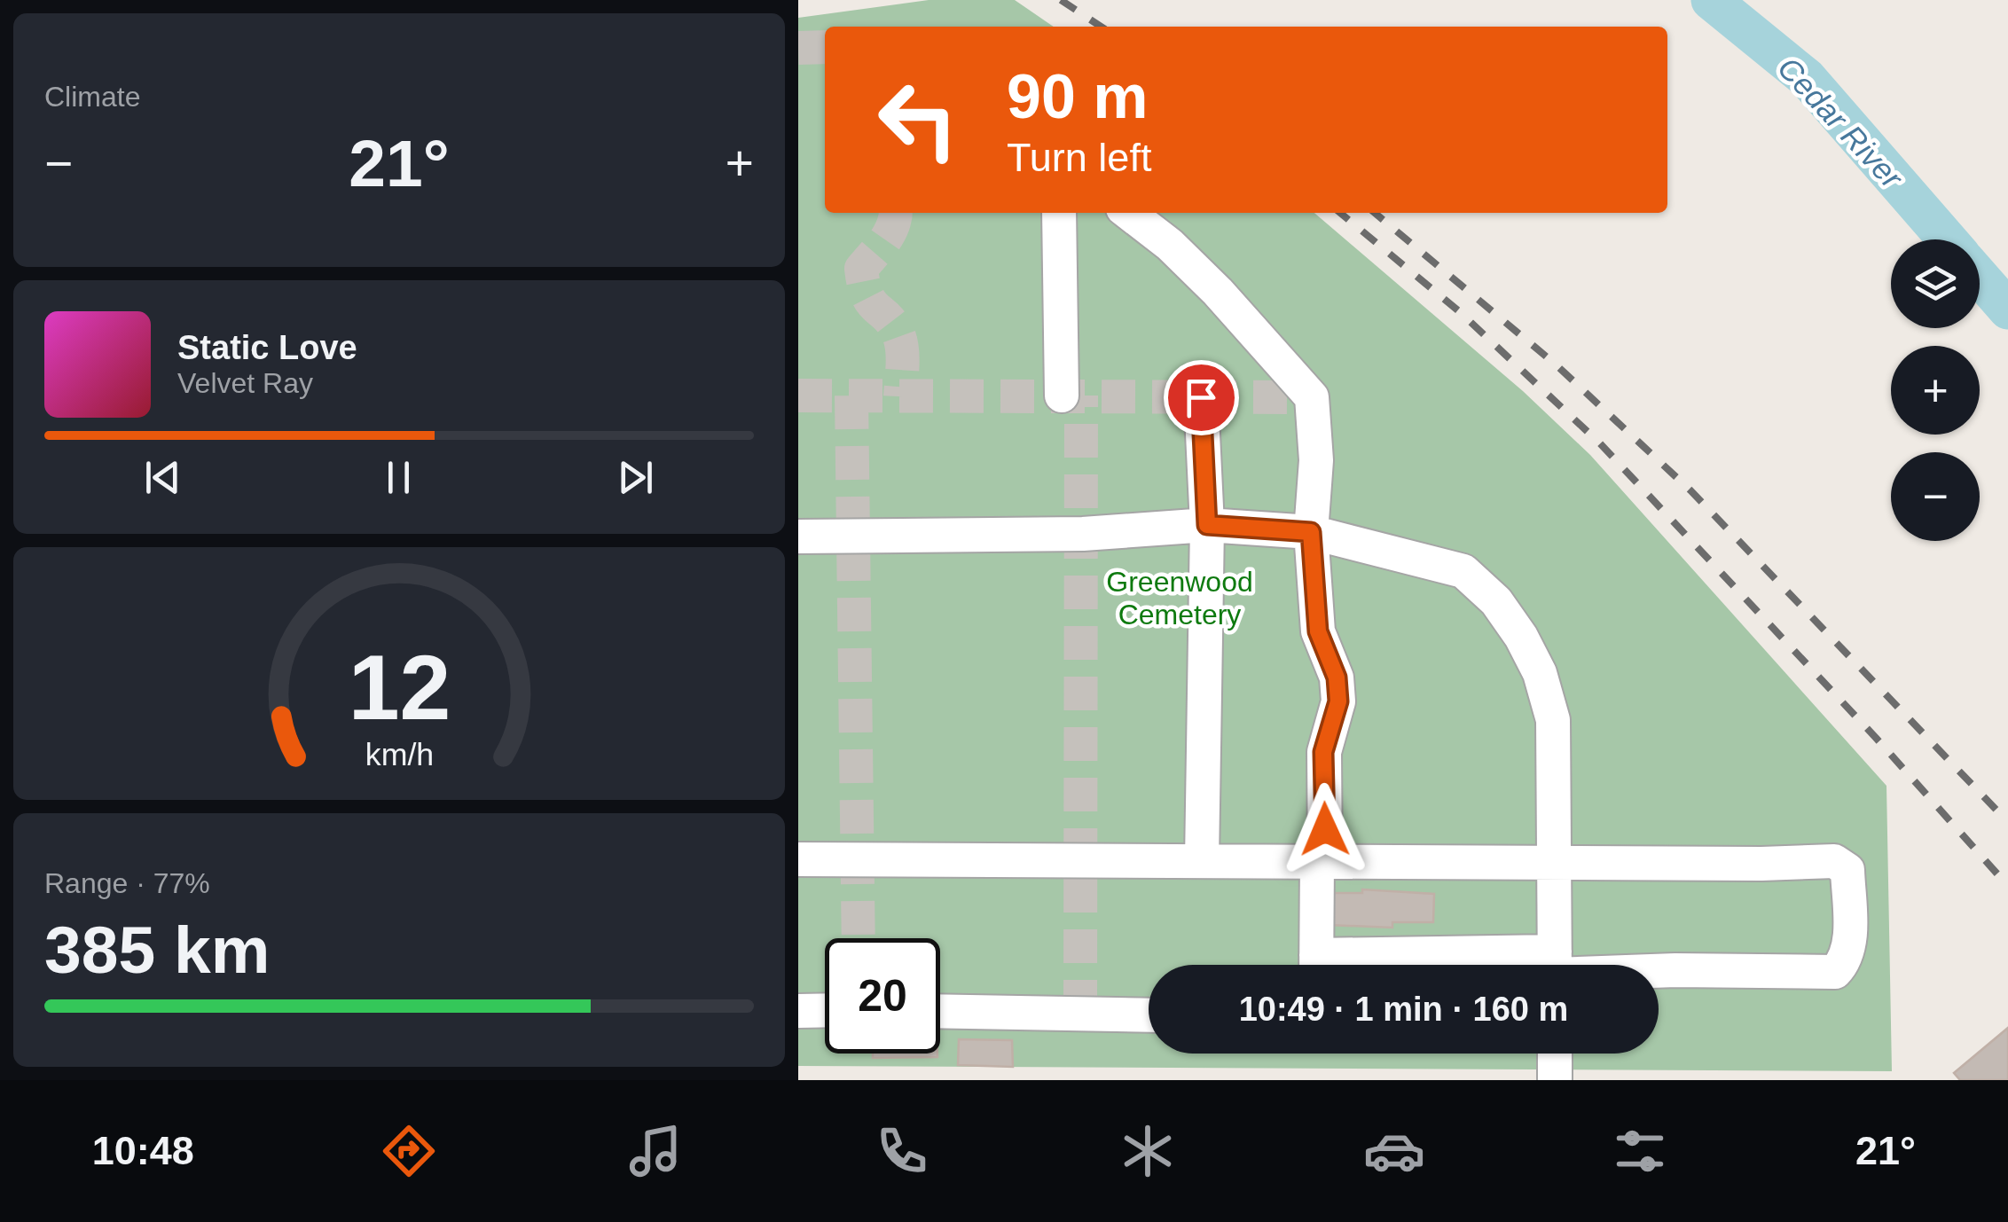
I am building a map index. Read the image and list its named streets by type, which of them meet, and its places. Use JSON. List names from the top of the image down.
{
  "water": ["Cedar River"],
  "parks": ["Greenwood Cemetery"],
  "page": {
    "tile": [
      "Climate",
      ["Range · 77%", "385 km"]
    ],
    "turn": ["90 m", "Turn left"],
    "heat": ["−", "21°", "+"],
    "map_buttons": ["+", "−"],
    "song": ["Static Love", "Velvet Ray"],
    "limit": "20",
    "trip": "10:49 · 1 min · 160 m",
    "tabs": ["10:48", "21°"],
    "gauge": ["12", "km/h"]
  }
}
